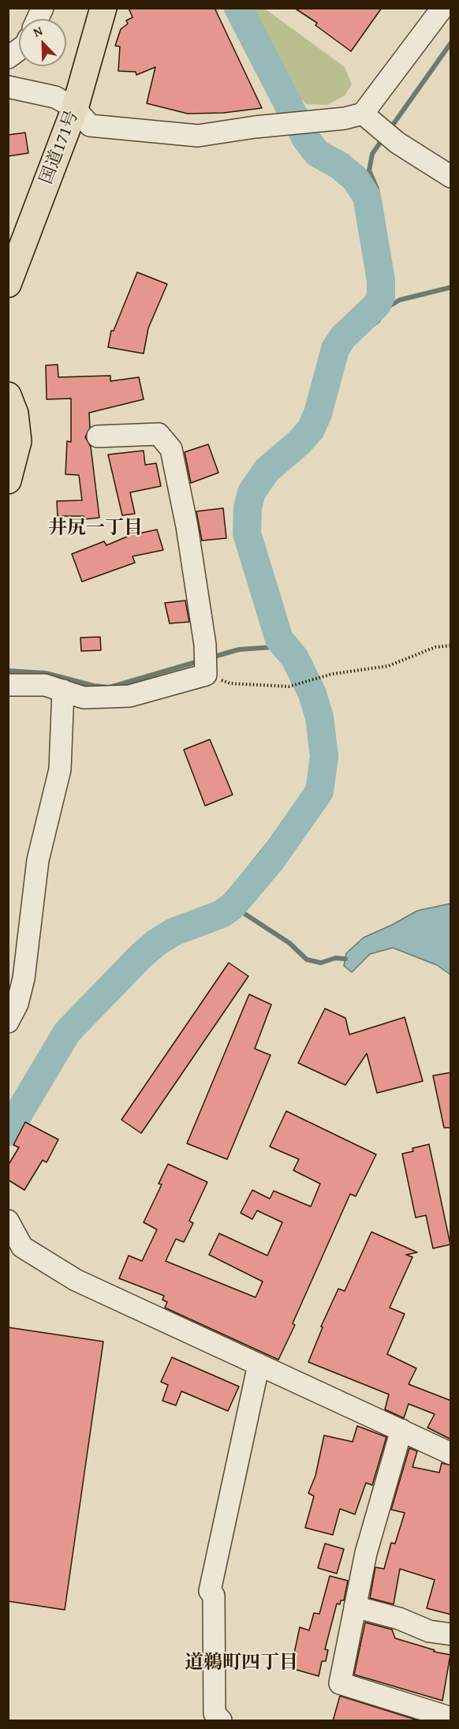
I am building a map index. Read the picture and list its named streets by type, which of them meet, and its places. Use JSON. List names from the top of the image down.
{
  "streets": {
    "main road": ["国道171号"]
  },
  "districts": ["井尻一丁目", "道鵜町四丁目"],
  "north": "top left"
}
